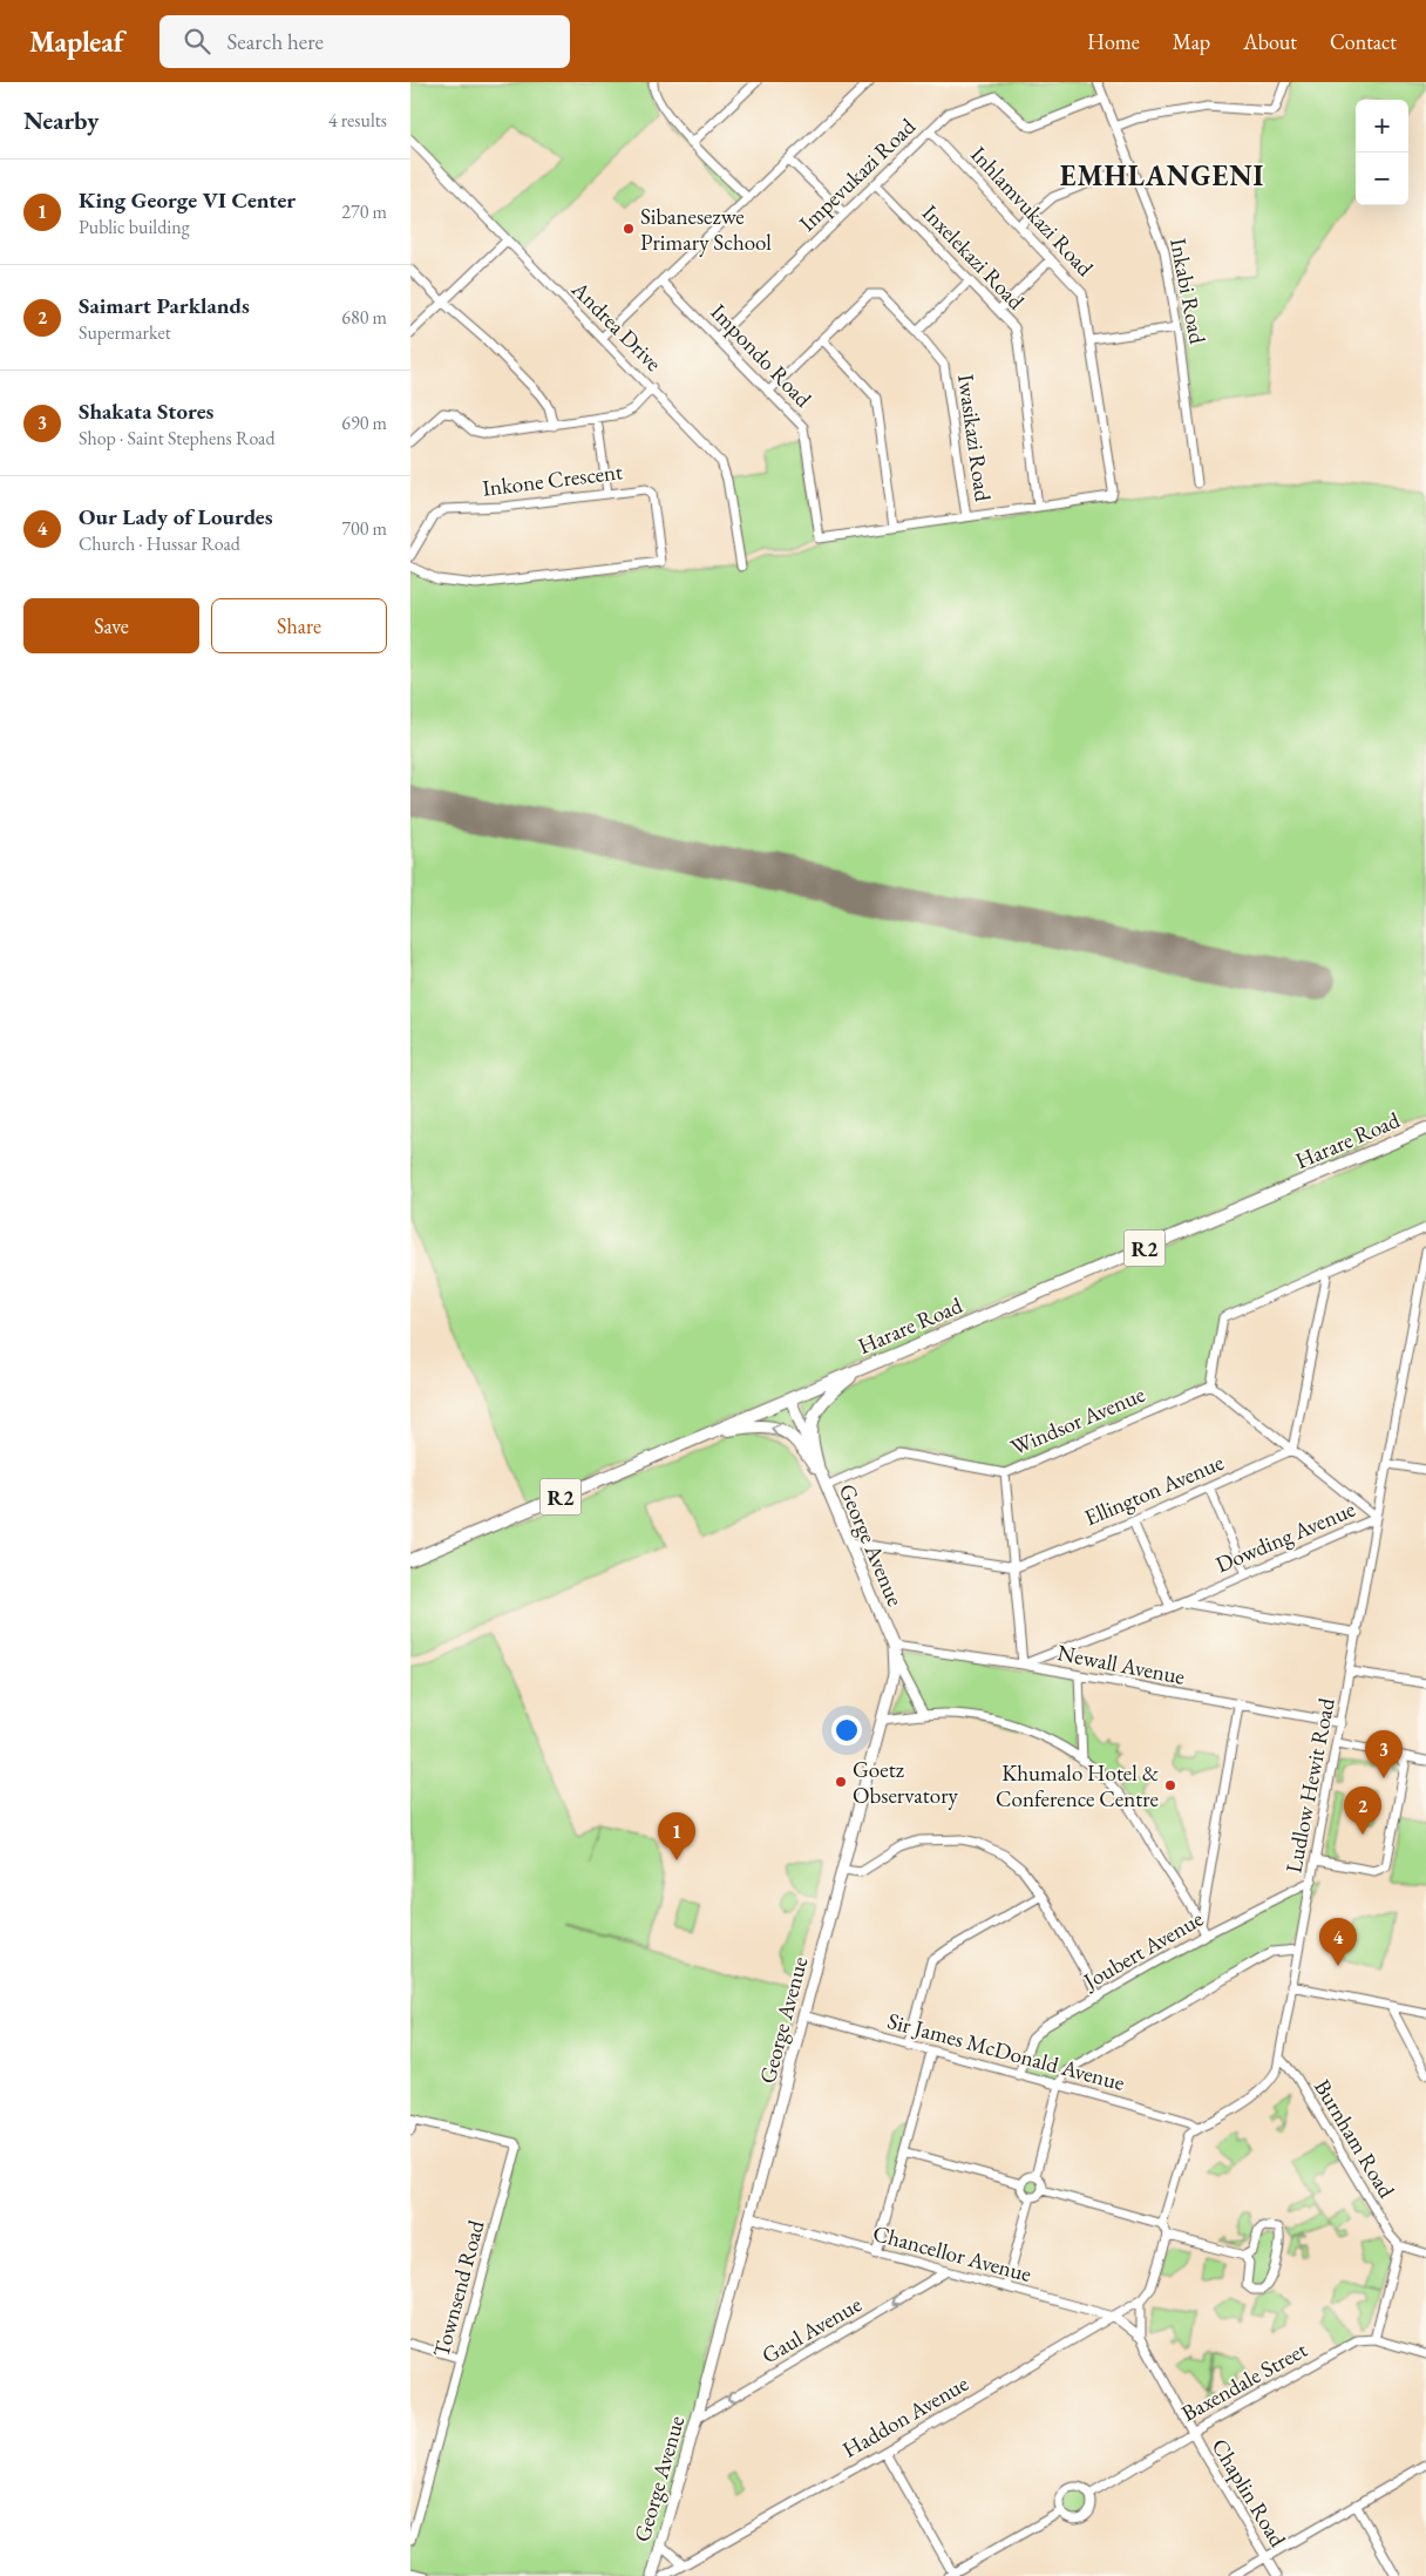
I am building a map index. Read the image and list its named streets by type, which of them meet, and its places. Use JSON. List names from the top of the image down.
{
  "streets": {
    "highway": ["Harare Road", "R2"],
    "main road": ["George Avenue"],
    "street": [
      "Impevukazi Road",
      "Inhlamvukazi Road",
      "Inxelekazi Road",
      "Inkabi Road",
      "Andrea Drive",
      "Impondo Road",
      "Iwasikazi Road",
      "Inkone Crescent",
      "Windsor Avenue",
      "Ellington Avenue",
      "Dowding Avenue",
      "Newall Avenue",
      "Ludlow Hewit Road",
      "Joubert Avenue",
      "Sir James McDonald Avenue",
      "Burnham Road",
      "Chancellor Avenue",
      "Townsend Road",
      "Gaul Avenue",
      "Baxendale Street",
      "Haddon Avenue",
      "Chaplin Road"
    ]
  },
  "crossings": [
    ["Impevukazi Road", "Inhlamvukazi Road"],
    ["Impevukazi Road", "Inxelekazi Road"],
    ["Impevukazi Road", "Inkabi Road"],
    ["Impevukazi Road", "Impondo Road"],
    ["Inhlamvukazi Road", "Inxelekazi Road"],
    ["Impondo Road", "Iwasikazi Road"],
    ["Harare Road", "George Avenue"],
    ["Windsor Avenue", "George Avenue"],
    ["Ellington Avenue", "George Avenue"],
    ["Dowding Avenue", "Newall Avenue"],
    ["Dowding Avenue", "Ludlow Hewit Road"],
    ["George Avenue", "Newall Avenue"],
    ["George Avenue", "Sir James McDonald Avenue"],
    ["George Avenue", "Chancellor Avenue"],
    ["George Avenue", "Gaul Avenue"],
    ["Newall Avenue", "Ludlow Hewit Road"],
    ["Ludlow Hewit Road", "Joubert Avenue"],
    ["Ludlow Hewit Road", "Burnham Road"],
    ["Joubert Avenue", "Sir James McDonald Avenue"],
    ["Chancellor Avenue", "Gaul Avenue"],
    ["Chancellor Avenue", "Haddon Avenue"],
    ["Chancellor Avenue", "Chaplin Road"],
    ["Baxendale Street", "Chaplin Road"],
    ["Haddon Avenue", "Chaplin Road"]
  ],
  "one_way": ["Gaul Avenue"],
  "districts": ["EMHLANGENI"],
  "places": ["Sibanesezwe Primary School", "Goetz Observatory", "Khumalo Hotel & Conference Centre"],
  "page": {
    "header": "Mapleaf",
    "search": "Search here",
    "nav": [
      "Home",
      "Map",
      "About",
      "Contact"
    ],
    "heading": ["Nearby", "4 results"],
    "map_buttons": ["+", "−"],
    "list": [
      {
        "mark": "1",
        "name": "King George VI Center",
        "note": "Public building",
        "value": "270 m"
      },
      {
        "mark": "2",
        "name": "Saimart Parklands",
        "note": "Supermarket",
        "value": "680 m"
      },
      {
        "mark": "3",
        "name": "Shakata Stores",
        "note": "Shop · Saint Stephens Road",
        "value": "690 m"
      },
      {
        "mark": "4",
        "name": "Our Lady of Lourdes",
        "note": "Church · Hussar Road",
        "value": "700 m"
      }
    ],
    "buttons": ["Save", "Share"],
    "pins": [
      "3",
      "2",
      "1",
      "4"
    ]
  }
}
